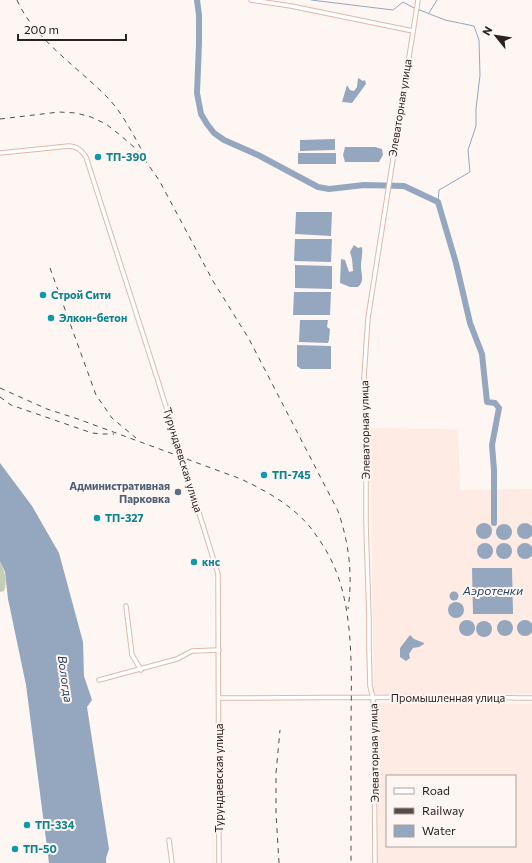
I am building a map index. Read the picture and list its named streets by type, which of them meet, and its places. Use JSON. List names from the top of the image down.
{
  "streets": {
    "street": ["Элеваторная улица", "Турундаевская улица", "Промышленная улица"]
  },
  "crossings": [
    ["Элеваторная улица", "Промышленная улица"],
    ["Турундаевская улица", "Промышленная улица"]
  ],
  "water": ["Аэротенки", "Вологда"],
  "places": [
    "ТП-390",
    "Строй Сити",
    "Элкон-бетон",
    "ТП-745",
    "Административная Парковка",
    "ТП-327",
    "кнс",
    "ТП-334",
    "ТП-50"
  ],
  "legend": ["Road", "Railway", "Water"],
  "scale_bar": "200 m",
  "north": "top left"
}
